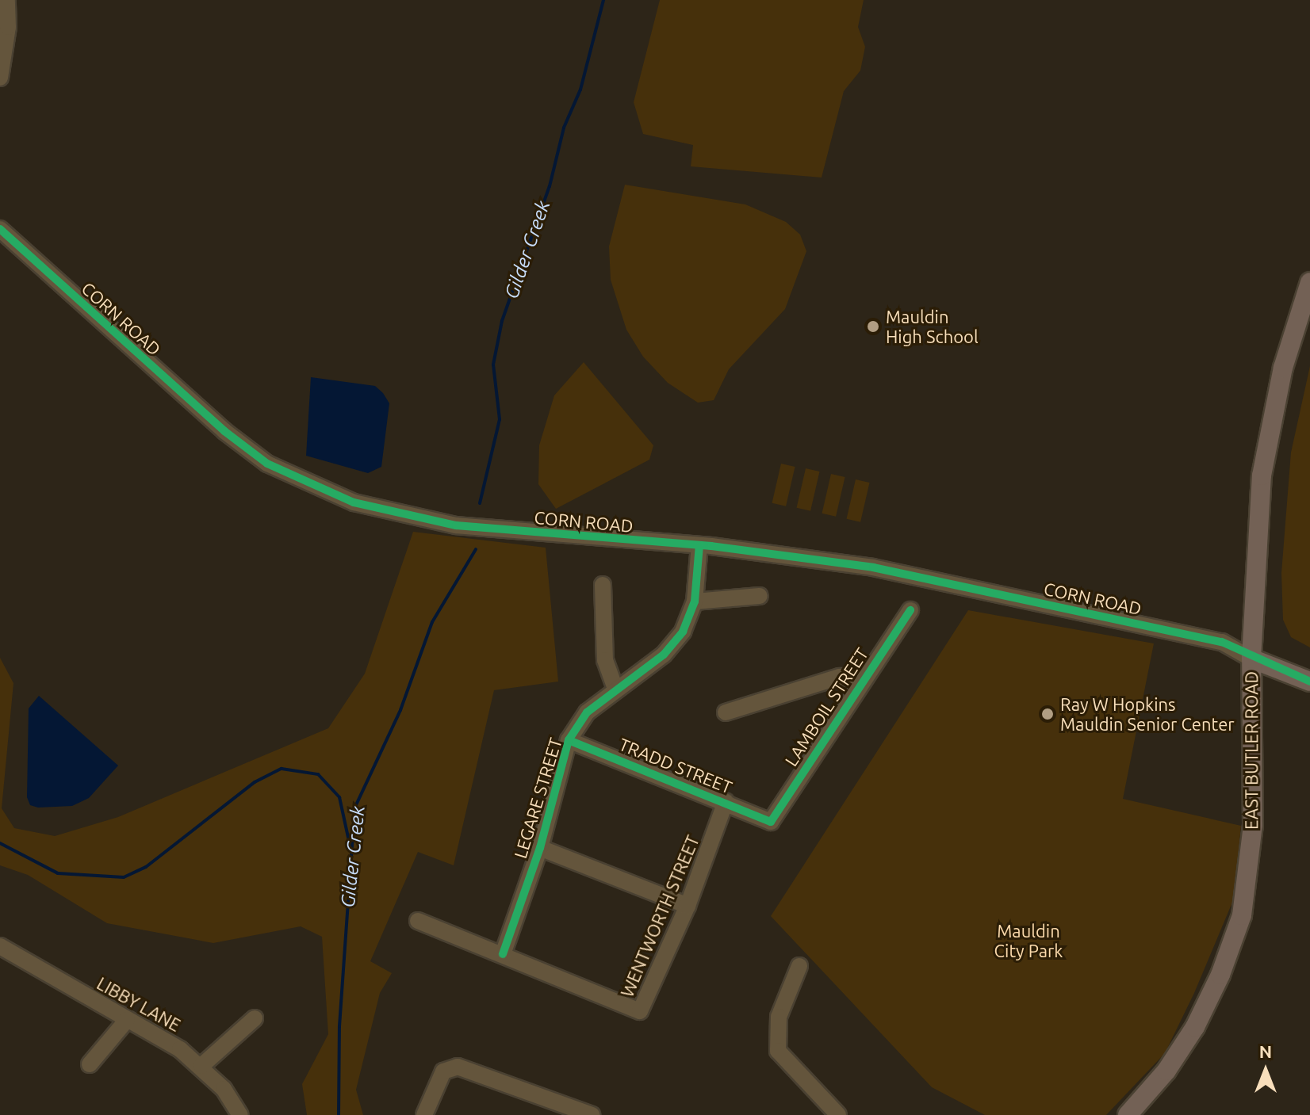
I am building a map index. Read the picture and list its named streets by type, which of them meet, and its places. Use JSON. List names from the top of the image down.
{
  "streets": {
    "main road": ["EAST BUTLER ROAD"],
    "street": [
      "CORN ROAD",
      "LAMBOIL STREET",
      "TRADD STREET",
      "LEGARE STREET",
      "WENTWORTH STREET",
      "LIBBY LANE"
    ]
  },
  "crossings": [
    ["CORN ROAD", "EAST BUTLER ROAD"],
    ["CORN ROAD", "LEGARE STREET"],
    ["LAMBOIL STREET", "TRADD STREET"],
    ["TRADD STREET", "LEGARE STREET"],
    ["TRADD STREET", "WENTWORTH STREET"],
    ["LEGARE STREET", "WENTWORTH STREET"]
  ],
  "water": ["Gilder Creek"],
  "parks": ["Mauldin City Park"],
  "places": ["Mauldin High School", "Ray W Hopkins Mauldin Senior Center"],
  "north": "top"
}
